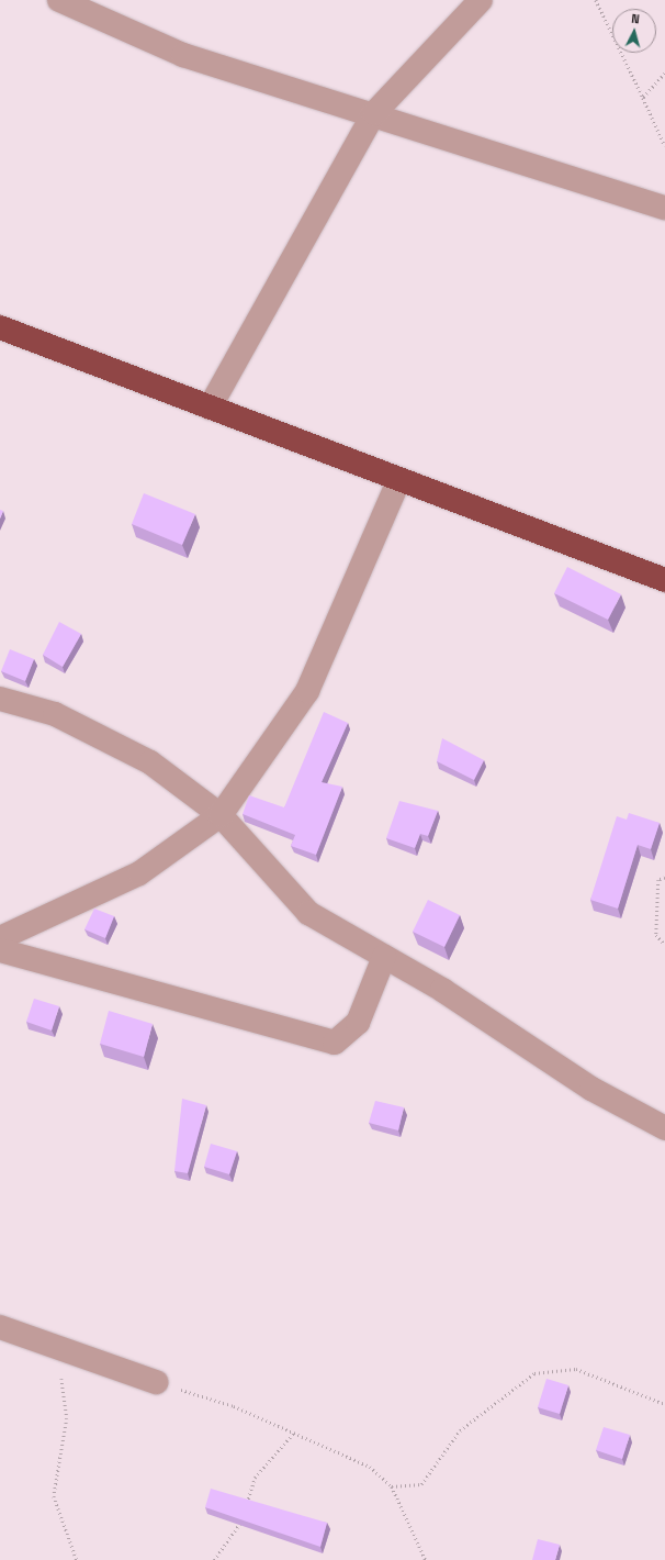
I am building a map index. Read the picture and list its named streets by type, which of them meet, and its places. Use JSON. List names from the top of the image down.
{
  "north": "top"
}
